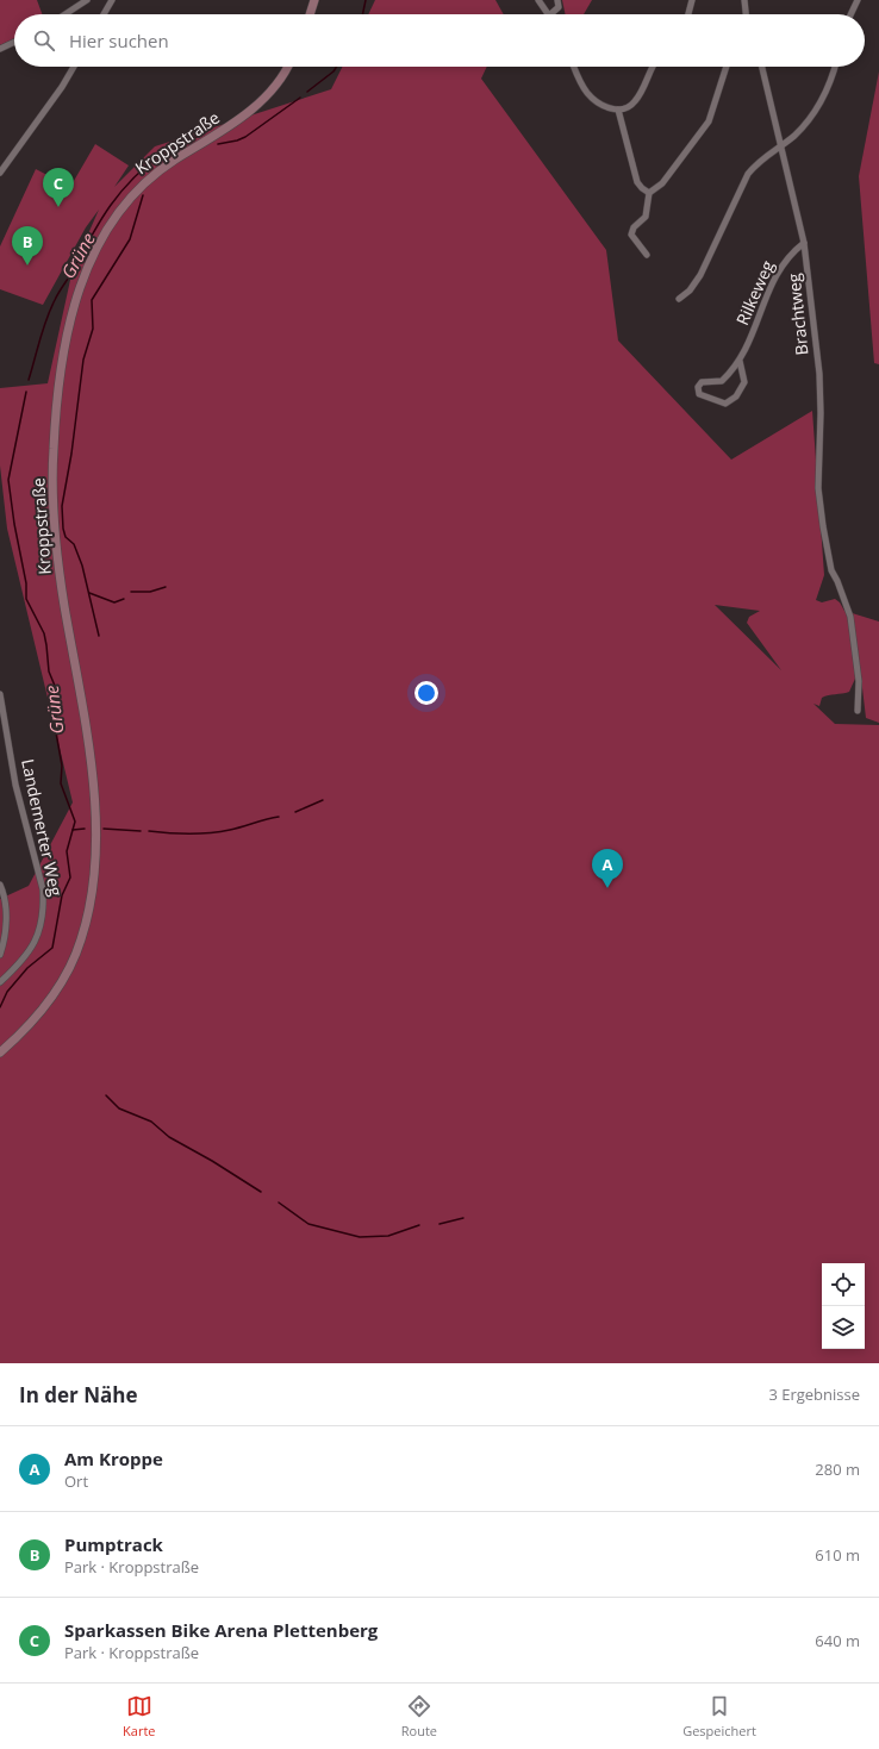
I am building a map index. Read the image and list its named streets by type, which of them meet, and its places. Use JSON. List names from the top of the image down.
{
  "streets": {
    "street": [
      "Kroppstraße",
      "Rilkeweg",
      "Brachtweg",
      "Landemerter Weg"
    ]
  },
  "crossings": [
    ["Rilkeweg", "Brachtweg"]
  ],
  "water": ["Grüne"],
  "page": {
    "search": "Hier suchen",
    "pins": ["C", "B", "A"],
    "heading": ["In der Nähe", "3 Ergebnisse"],
    "list": [
      {
        "mark": "A",
        "name": "Am Kroppe",
        "note": "Ort",
        "value": "280 m"
      },
      {
        "mark": "B",
        "name": "Pumptrack",
        "note": "Park · Kroppstraße",
        "value": "610 m"
      },
      {
        "mark": "C",
        "name": "Sparkassen Bike Arena Plettenberg",
        "note": "Park · Kroppstraße",
        "value": "640 m"
      }
    ],
    "nav": ["Karte", "Route", "Gespeichert"]
  }
}
